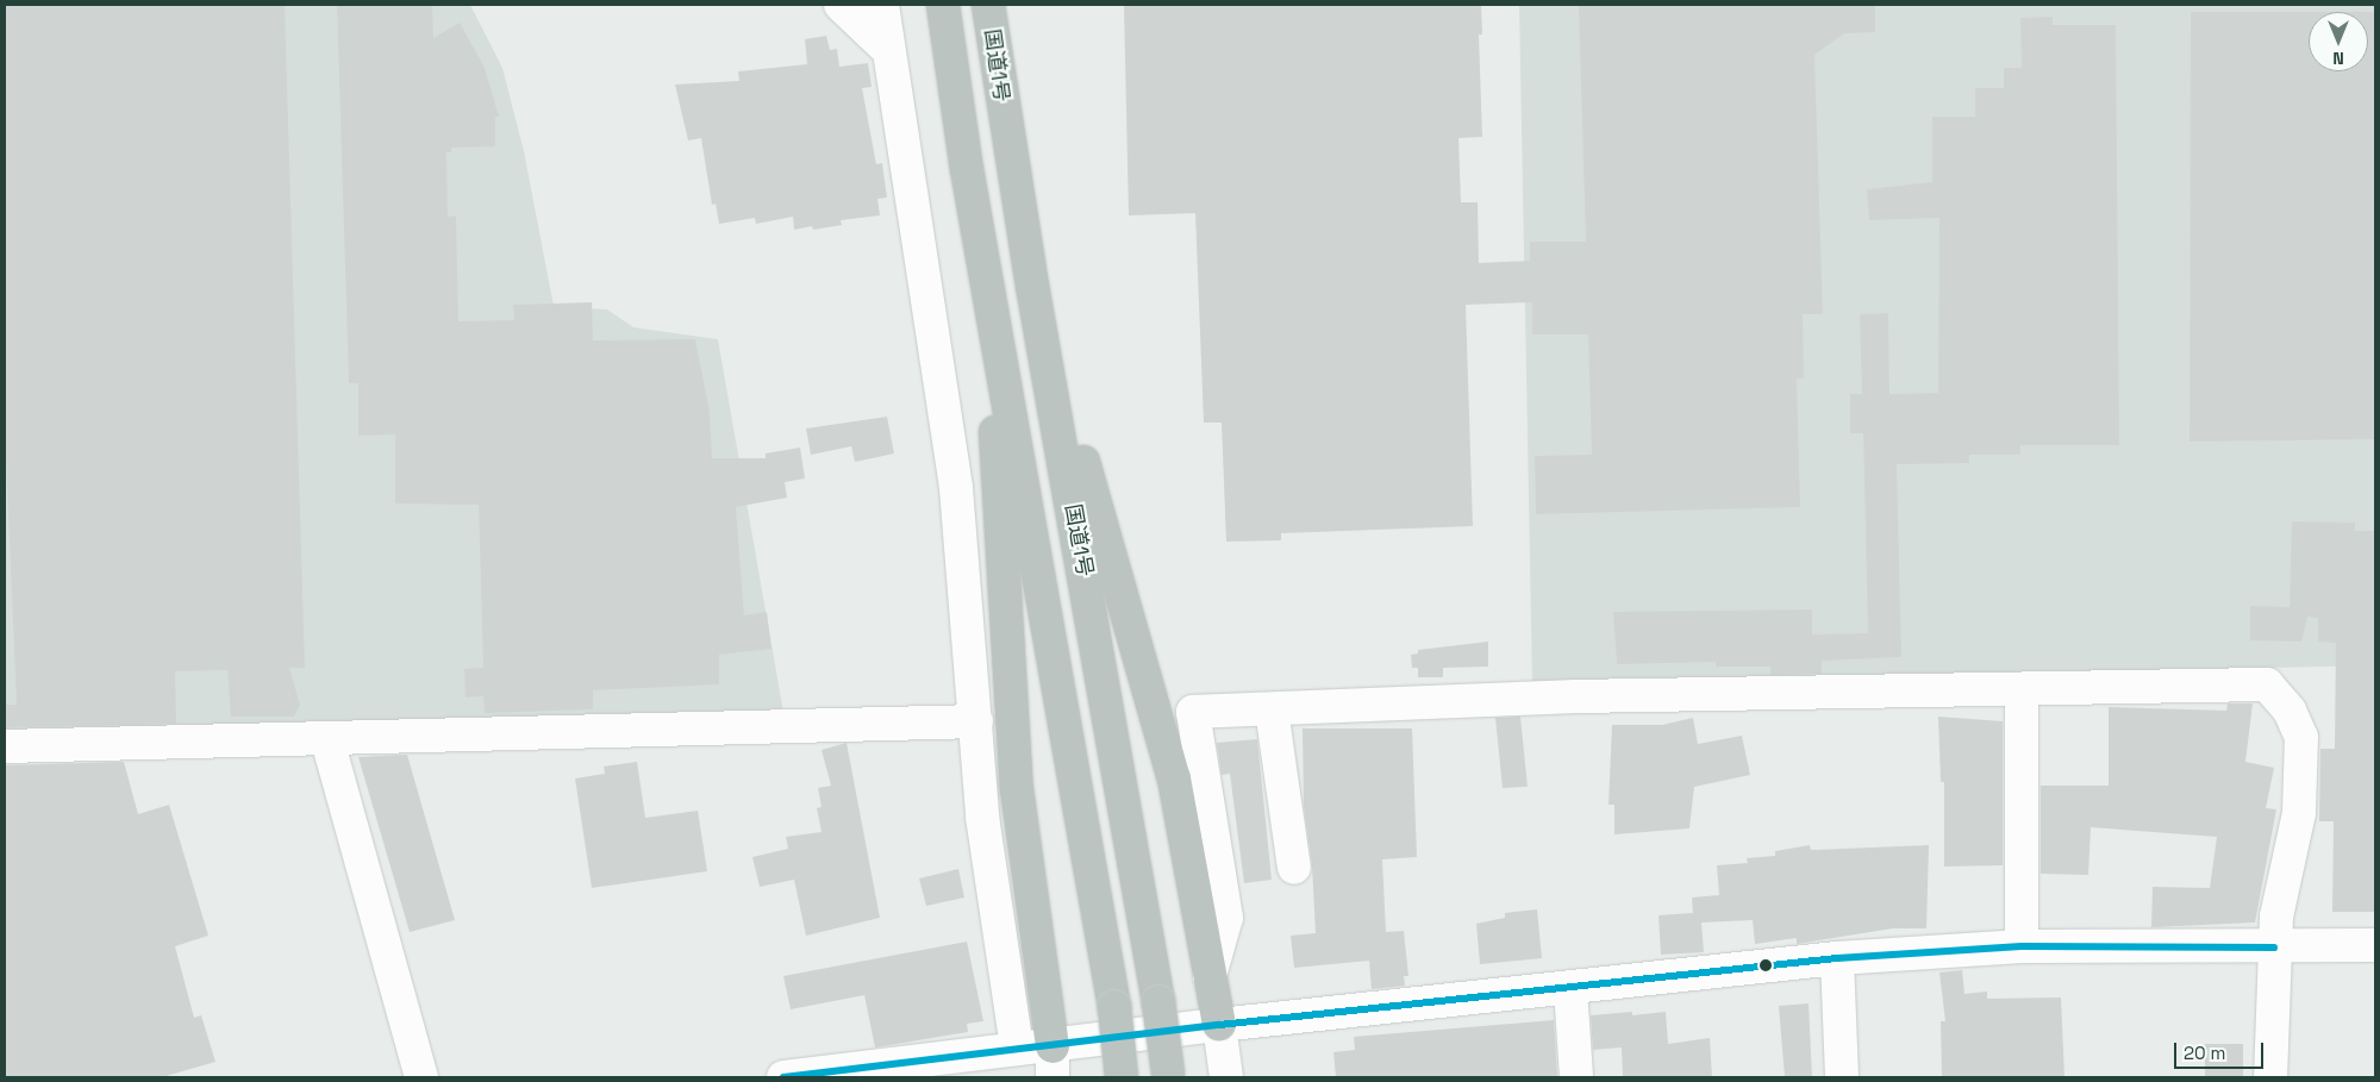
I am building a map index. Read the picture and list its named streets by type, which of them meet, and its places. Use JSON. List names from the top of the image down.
{
  "streets": {
    "highway": ["国道1号"]
  },
  "scale_bar": "20 m",
  "north": "bottom"
}
